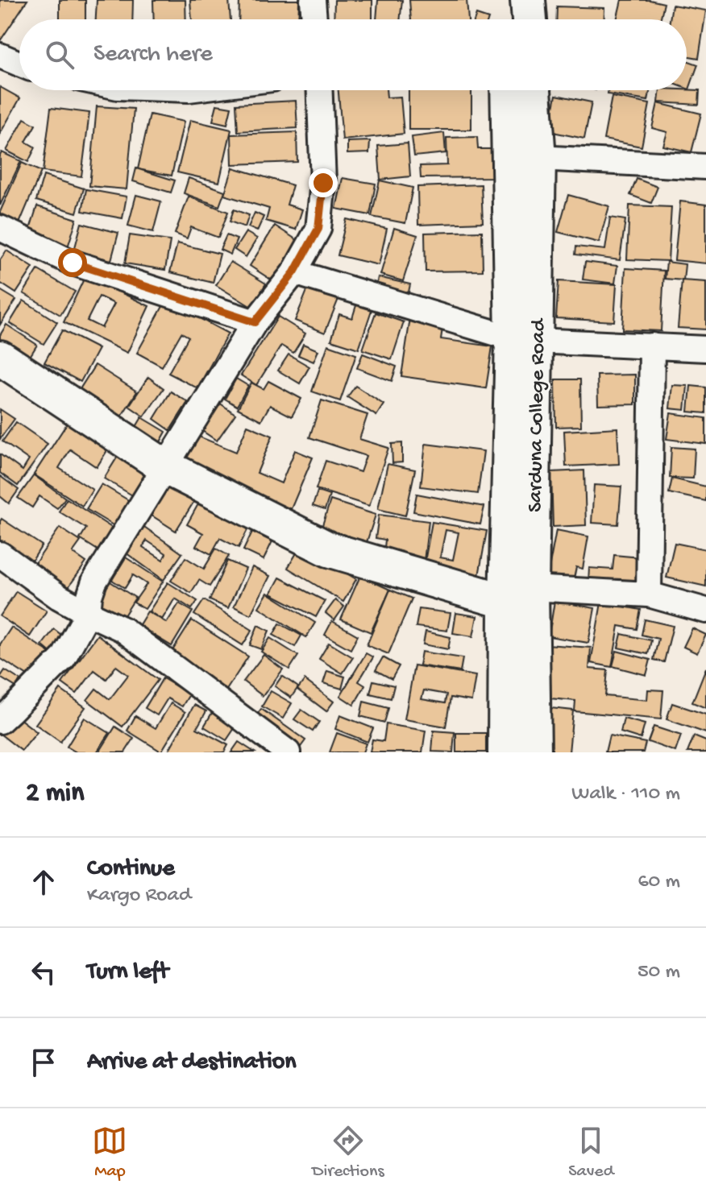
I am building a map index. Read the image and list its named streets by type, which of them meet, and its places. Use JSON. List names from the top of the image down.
{
  "streets": {
    "street": ["Sarduna College Road"]
  },
  "page": {
    "search": "Search here",
    "heading": ["2 min", "Walk · 110 m"],
    "list": [
      ["Continue", "Kargo Road", "60 m"],
      ["Turn left", "50 m"],
      "Arrive at destination"
    ],
    "nav": ["Map", "Directions", "Saved"]
  }
}
